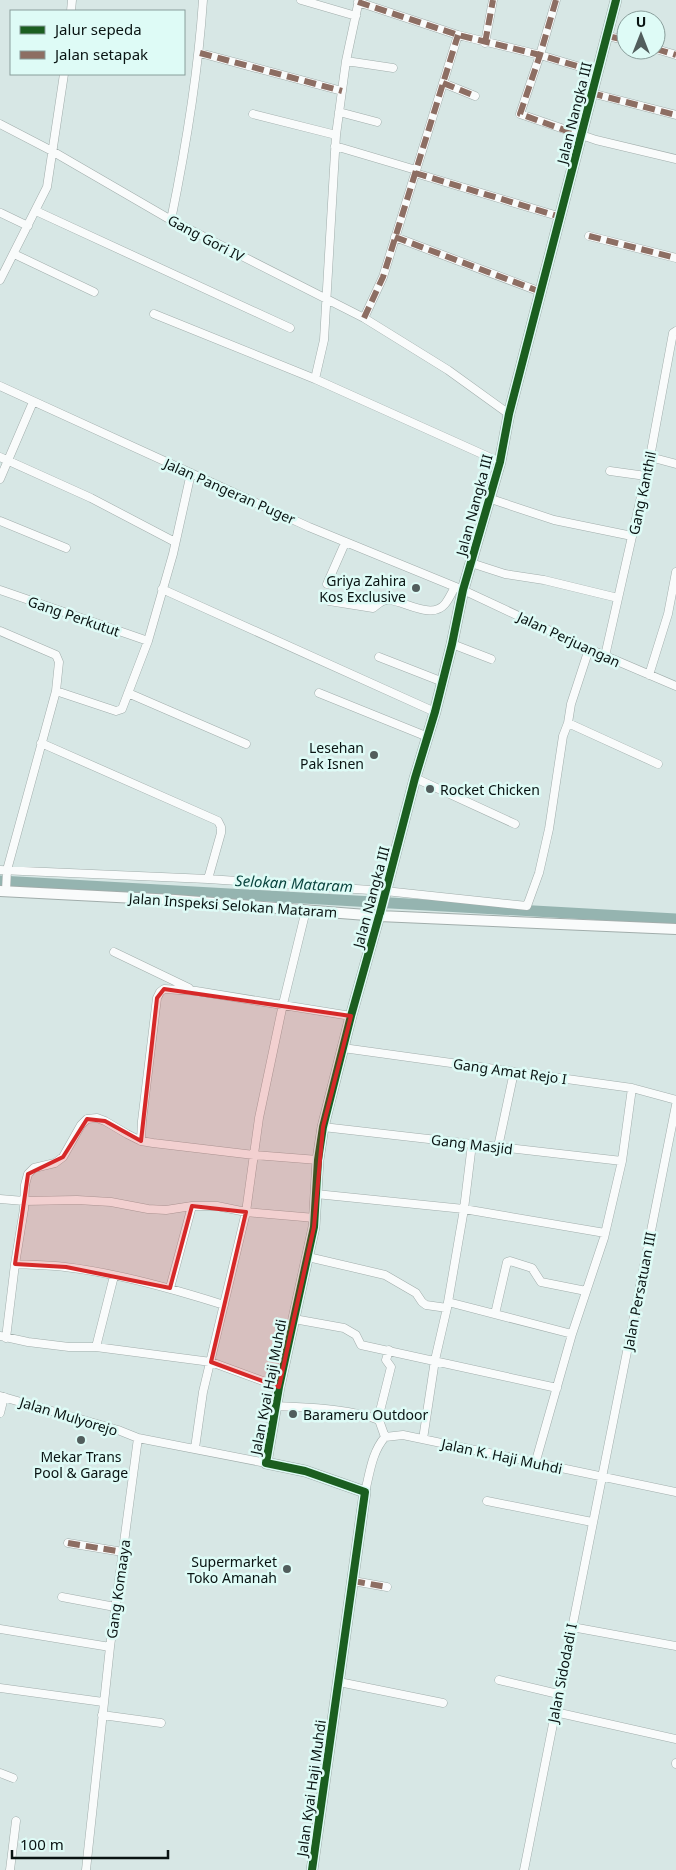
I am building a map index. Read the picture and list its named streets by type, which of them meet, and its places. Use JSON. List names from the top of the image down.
{
  "streets": {
    "street": [
      "Jalan Nangka III",
      "Gang Gori IV",
      "Jalan Pangeran Puger",
      "Gang Kanthil",
      "Gang Perkutut",
      "Jalan Perjuangan",
      "Jalan Inspeksi Selokan Mataram",
      "Gang Amat Rejo I",
      "Gang Masjid",
      "Jalan Persatuan III",
      "Jalan Kyai Haji Muhdi",
      "Jalan Mulyorejo",
      "Jalan K. Haji Muhdi",
      "Gang Komaaya",
      "Jalan Sidodadi I"
    ]
  },
  "crossings": [
    ["Jalan Nangka III", "Jalan Pangeran Puger"],
    ["Jalan Nangka III", "Jalan Perjuangan"],
    ["Jalan Nangka III", "Jalan Inspeksi Selokan Mataram"],
    ["Jalan Nangka III", "Jalan Kyai Haji Muhdi"],
    ["Jalan Pangeran Puger", "Jalan Perjuangan"],
    ["Gang Kanthil", "Jalan Perjuangan"],
    ["Gang Amat Rejo I", "Jalan Kyai Haji Muhdi"],
    ["Gang Masjid", "Jalan Kyai Haji Muhdi"],
    ["Jalan Persatuan III", "Jalan K. Haji Muhdi"],
    ["Jalan Persatuan III", "Jalan Sidodadi I"],
    ["Jalan Mulyorejo", "Gang Komaaya"],
    ["Jalan K. Haji Muhdi", "Jalan Sidodadi I"]
  ],
  "water": ["Selokan Mataram"],
  "places": [
    "Griya Zahira Kos Exclusive",
    "Lesehan Pak Isnen",
    "Rocket Chicken",
    "Barameru Outdoor",
    "Mekar Trans Pool & Garage",
    "Supermarket Toko Amanah"
  ],
  "legend": ["Jalur sepeda", "Jalan setapak"],
  "scale_bar": "100 m",
  "north": "top"
}
